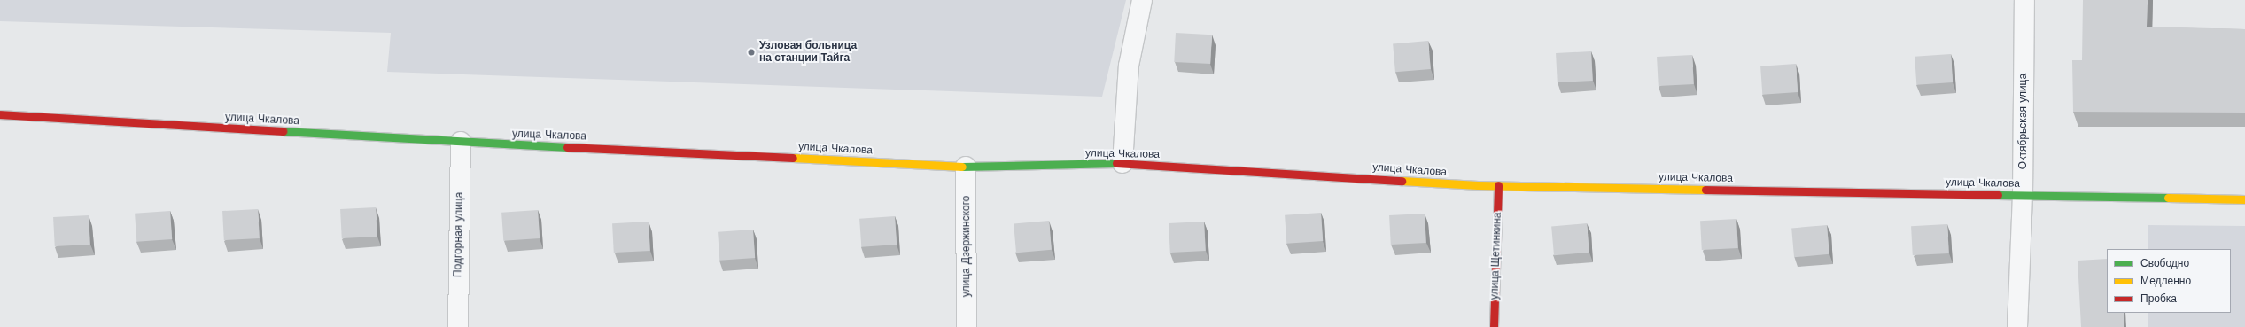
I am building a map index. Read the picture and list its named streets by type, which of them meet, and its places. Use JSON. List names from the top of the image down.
{
  "streets": {
    "street": [
      "улица Чкалова",
      "Октябрьская улица",
      "Подгорная улица",
      "улица Дзержинского",
      "улица Щетинкина"
    ]
  },
  "crossings": [
    ["улица Чкалова", "Октябрьская улица"],
    ["улица Чкалова", "Подгорная улица"],
    ["улица Чкалова", "улица Дзержинского"],
    ["улица Чкалова", "улица Щетинкина"]
  ],
  "places": ["Узловая больница на станции Тайга"],
  "legend": ["Свободно", "Медленно", "Пробка"]
}
